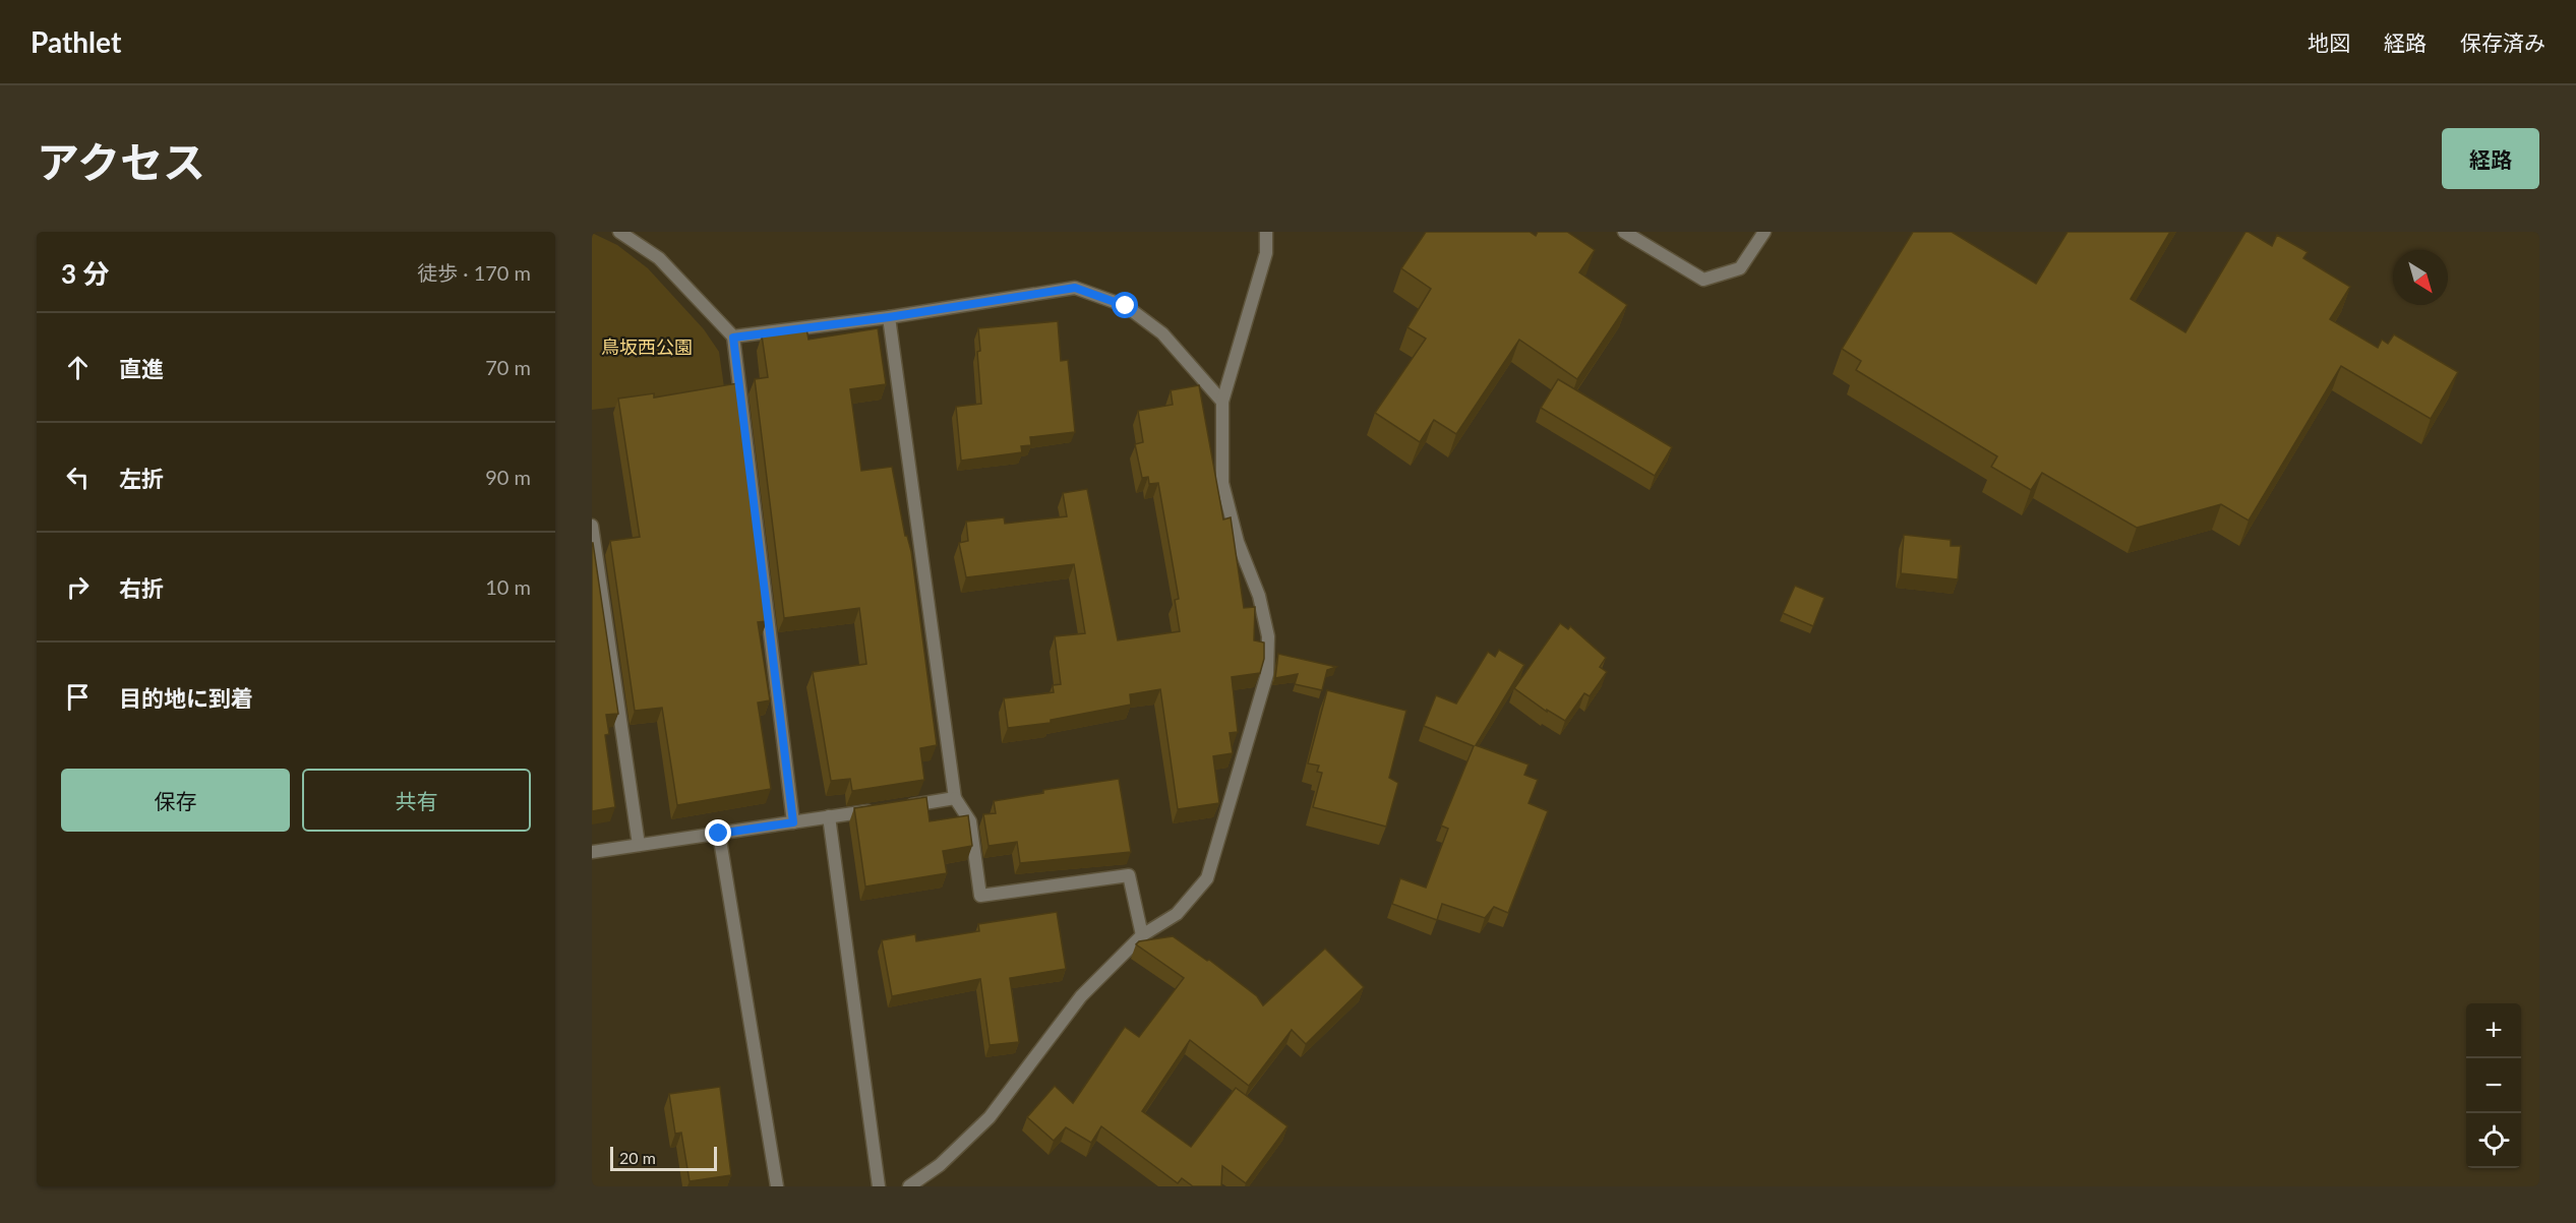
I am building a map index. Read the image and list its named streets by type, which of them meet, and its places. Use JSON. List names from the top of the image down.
{
  "parks": ["鳥坂西公園"],
  "scale_bar": "20 m",
  "north": "bottom right",
  "page": {
    "header": "Pathlet",
    "nav": ["地図", "経路", "保存済み"],
    "title": "アクセス",
    "buttons": [
      "経路",
      ["保存", "共有"]
    ],
    "heading": ["3 分", "徒歩 · 170 m"],
    "list": [
      ["直進", "70 m"],
      ["左折", "90 m"],
      ["右折", "10 m"],
      "目的地に到着"
    ],
    "map_buttons": ["+", "−"],
    "scale": "20 m"
  }
}
